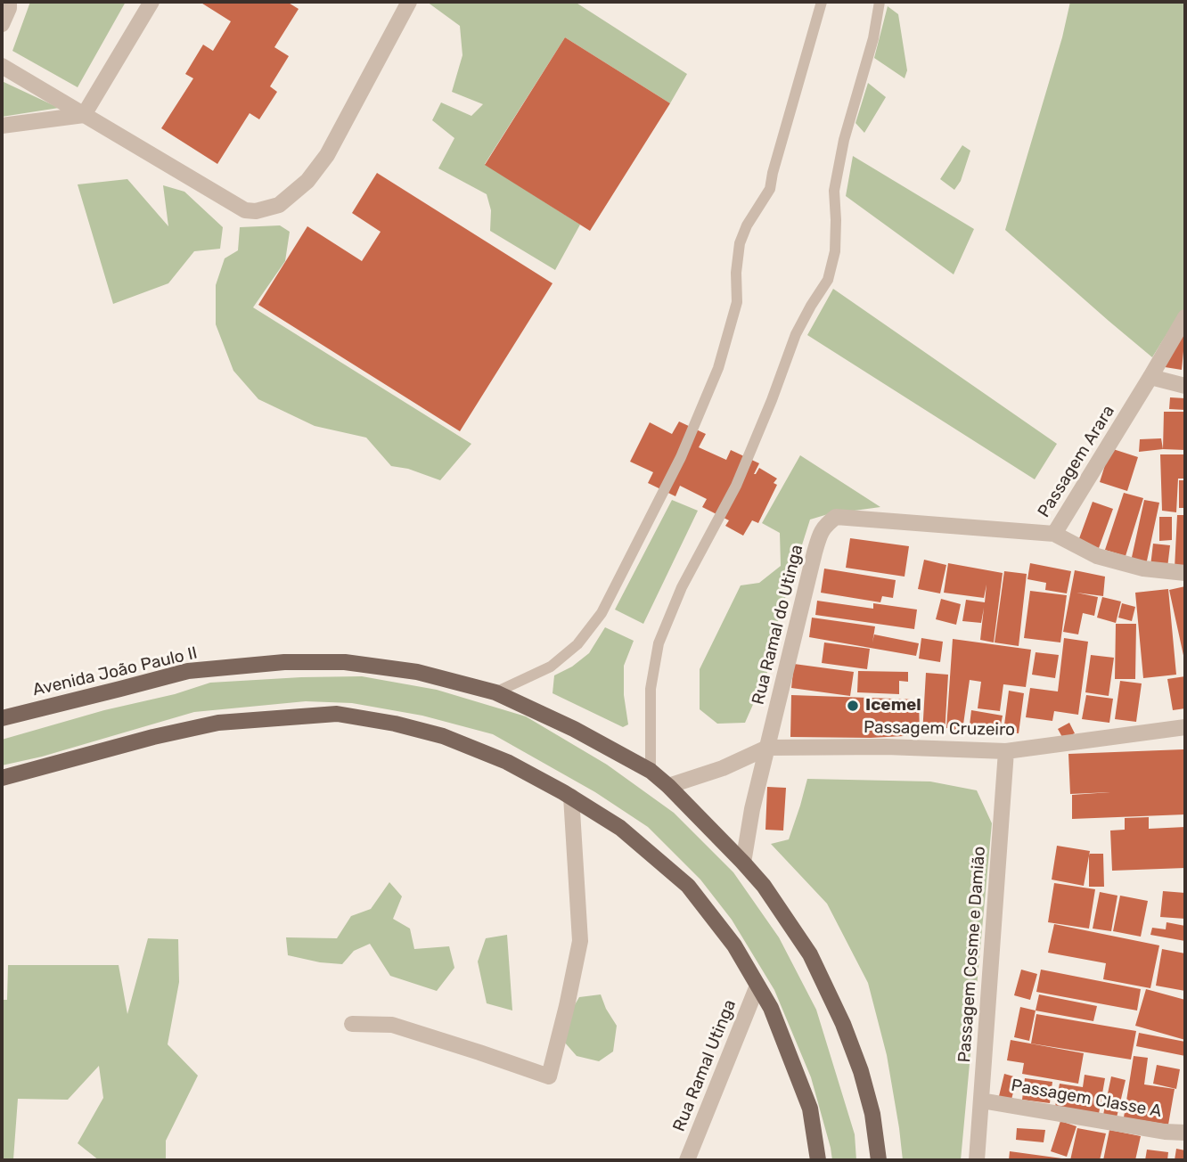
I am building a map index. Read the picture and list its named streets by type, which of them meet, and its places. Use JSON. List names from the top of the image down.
{
  "streets": {
    "main road": ["Avenida João Paulo II"],
    "street": [
      "Passagem Arara",
      "Rua Ramal do Utinga",
      "Passagem Cruzeiro",
      "Passagem Cosme e Damião",
      "Rua Ramal Utinga",
      "Passagem Classe A"
    ]
  },
  "crossings": [
    ["Passagem Arara", "Rua Ramal do Utinga"],
    ["Rua Ramal do Utinga", "Avenida João Paulo II"],
    ["Rua Ramal do Utinga", "Passagem Cruzeiro"],
    ["Passagem Cruzeiro", "Passagem Cosme e Damião"],
    ["Passagem Cosme e Damião", "Passagem Classe A"]
  ],
  "places": ["Icemel"]
}
